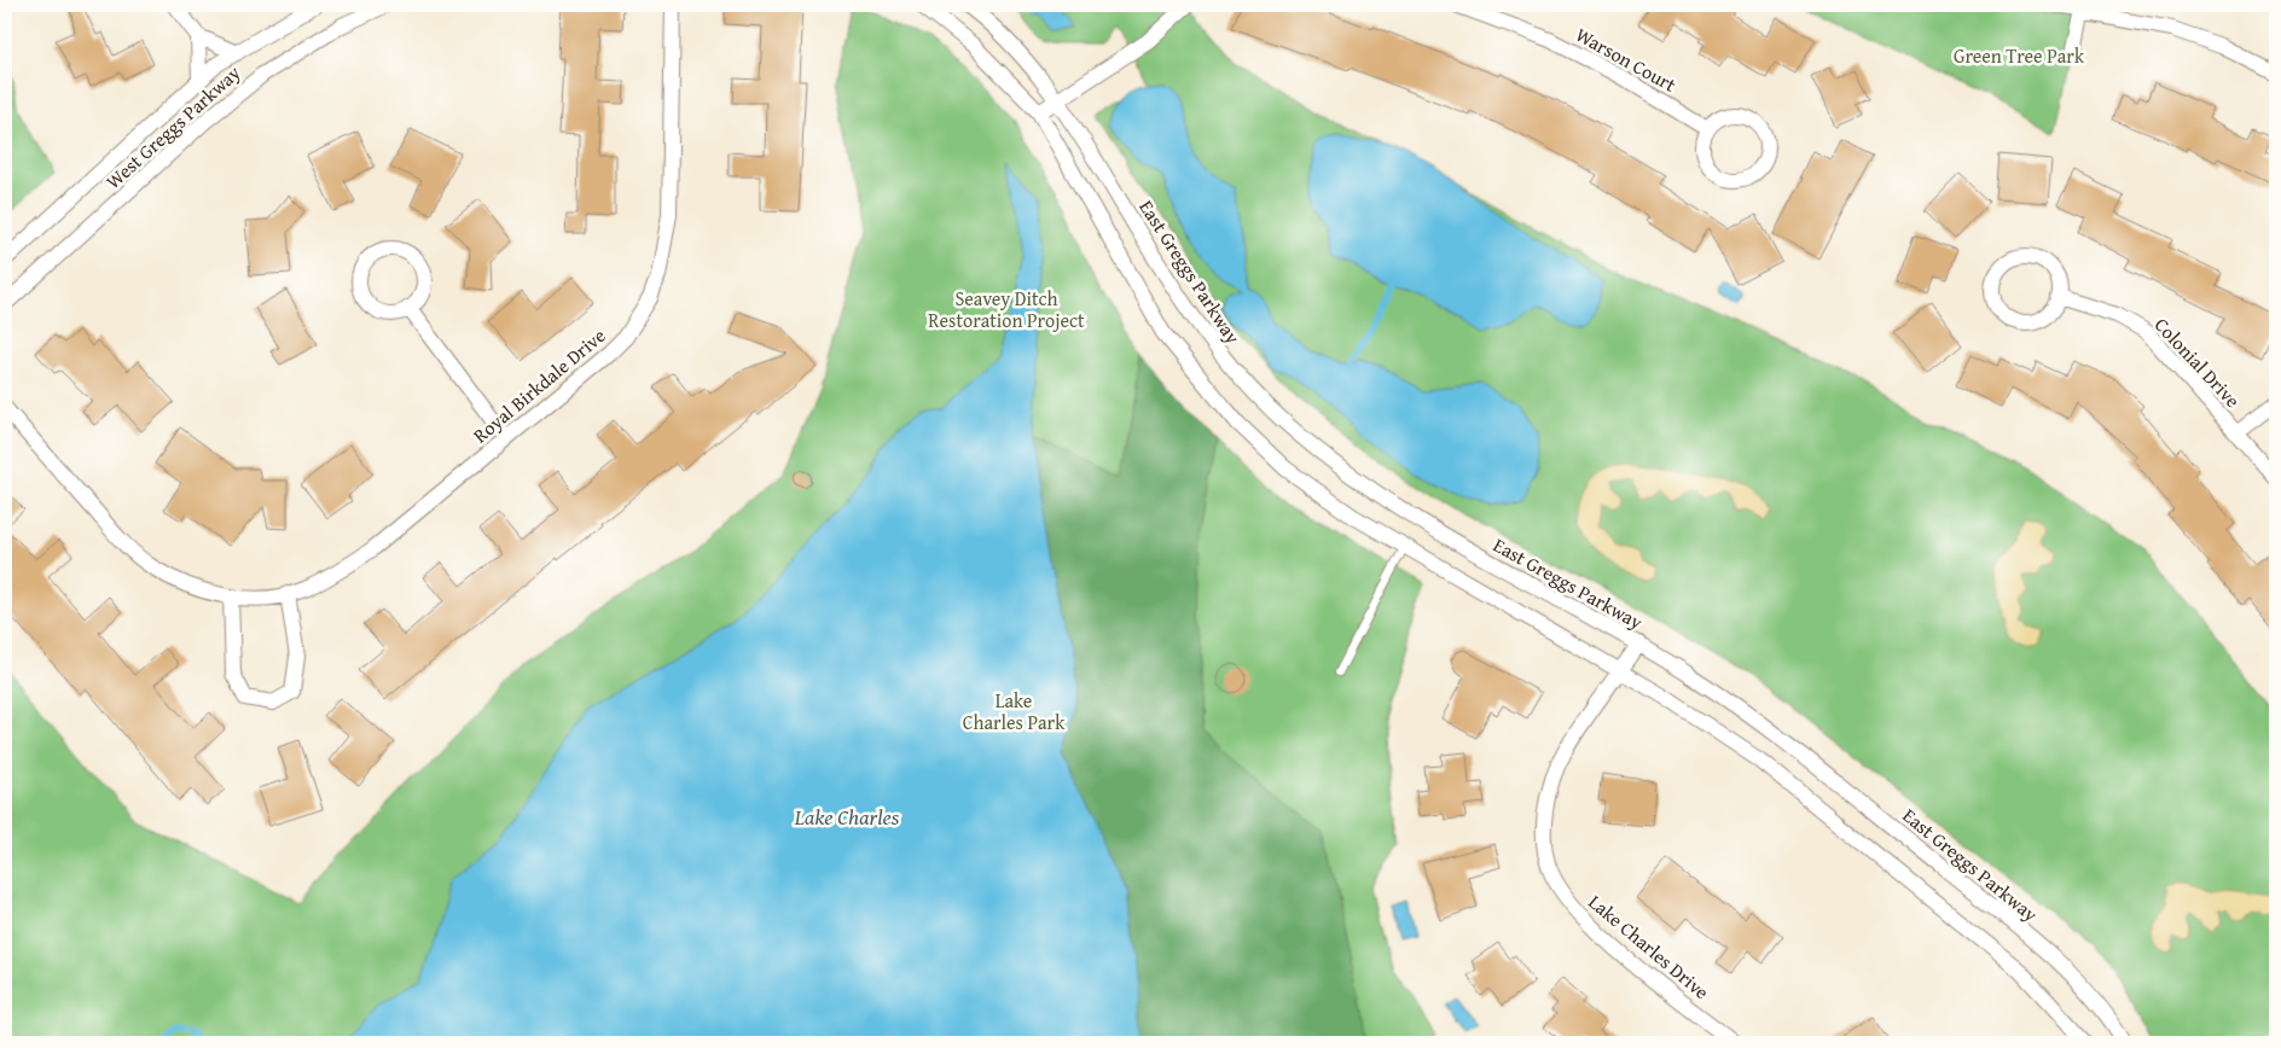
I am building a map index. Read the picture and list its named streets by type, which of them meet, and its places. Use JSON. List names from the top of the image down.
{
  "streets": {
    "street": [
      "Warson Court",
      "West Greggs Parkway",
      "East Greggs Parkway",
      "Colonial Drive",
      "Royal Birkdale Drive",
      "Lake Charles Drive"
    ]
  },
  "crossings": [
    ["East Greggs Parkway", "Lake Charles Drive"]
  ],
  "water": ["Lake Charles"],
  "parks": ["Green Tree Park", "Seavey Ditch Restoration Project", "Lake Charles Park"]
}
